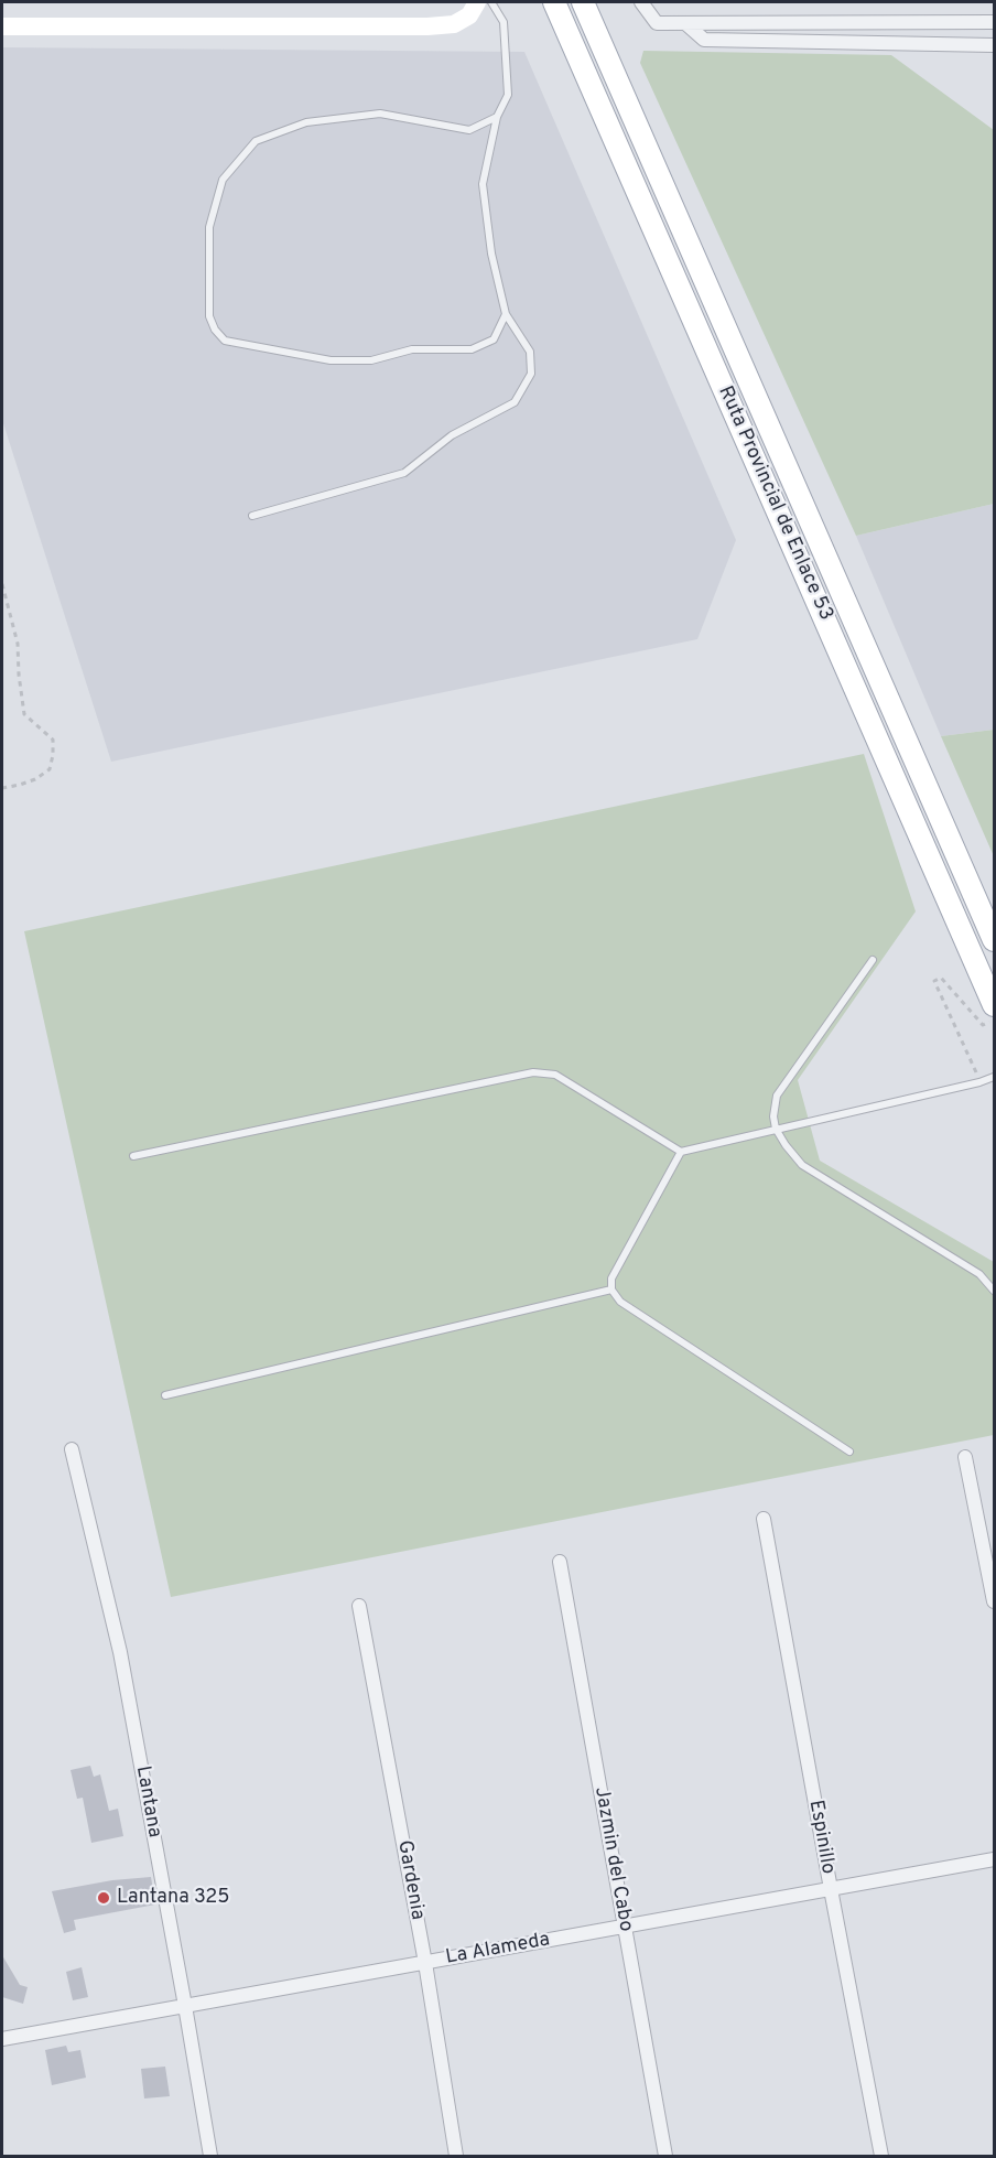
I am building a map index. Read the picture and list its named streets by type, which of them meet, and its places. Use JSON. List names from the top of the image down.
{
  "streets": {
    "main road": ["Ruta Provincial de Enlace 53"],
    "street": [
      "Lantana",
      "Espinillo",
      "Jazmin del Cabo",
      "Gardenia",
      "La Alameda"
    ]
  },
  "crossings": [
    ["Lantana", "La Alameda"],
    ["Espinillo", "La Alameda"],
    ["Jazmin del Cabo", "La Alameda"],
    ["Gardenia", "La Alameda"]
  ],
  "places": ["Lantana 325"]
}
